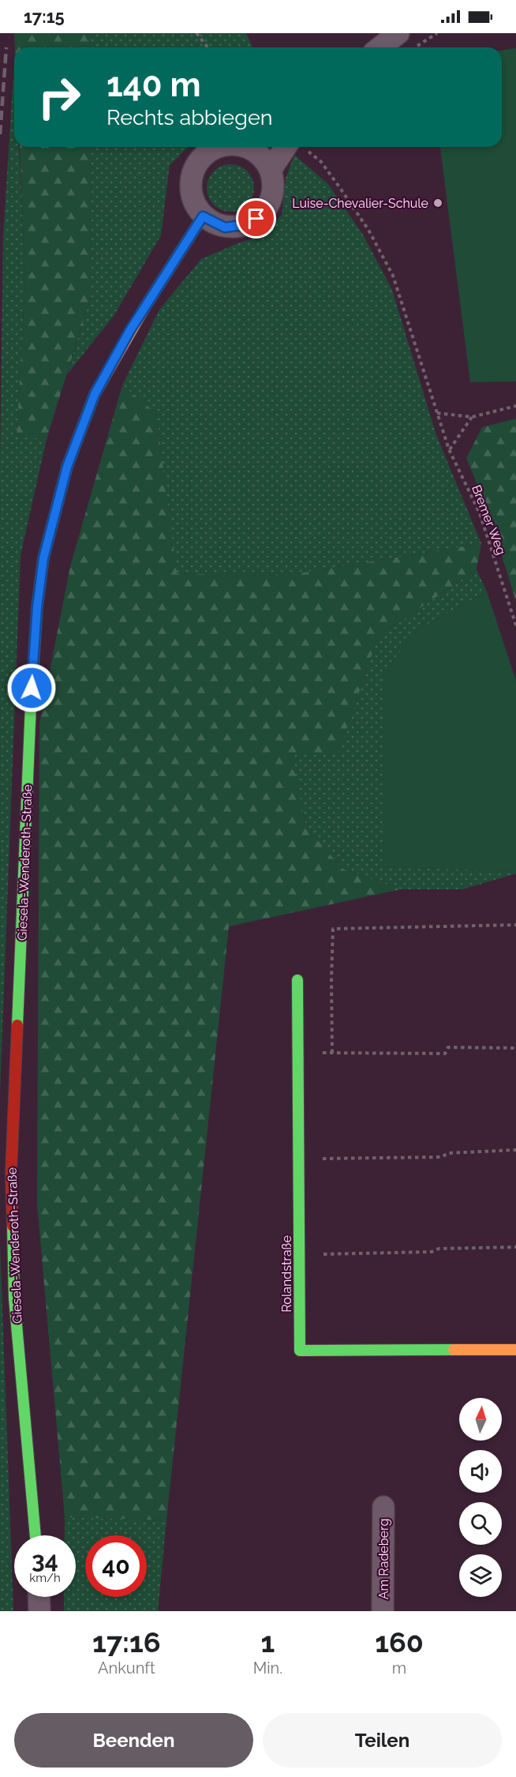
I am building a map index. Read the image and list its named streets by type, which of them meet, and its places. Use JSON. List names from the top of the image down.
{
  "streets": {
    "street": ["Giesela-Wenderoth-Straße", "Rolandstraße", "Am Radeberg"],
    "path": ["Bremer Weg"]
  },
  "places": ["Luise-Chevalier-Schule"],
  "north": "top",
  "page": {
    "status": "17:15",
    "turn": ["140 m", "Rechts abbiegen"],
    "speed": "34 km/h",
    "limit": "40",
    "eta": [
      "17:16",
      "Ankunft",
      "1",
      "Min.",
      "160",
      "m"
    ],
    "buttons": ["Beenden", "Teilen"]
  }
}
